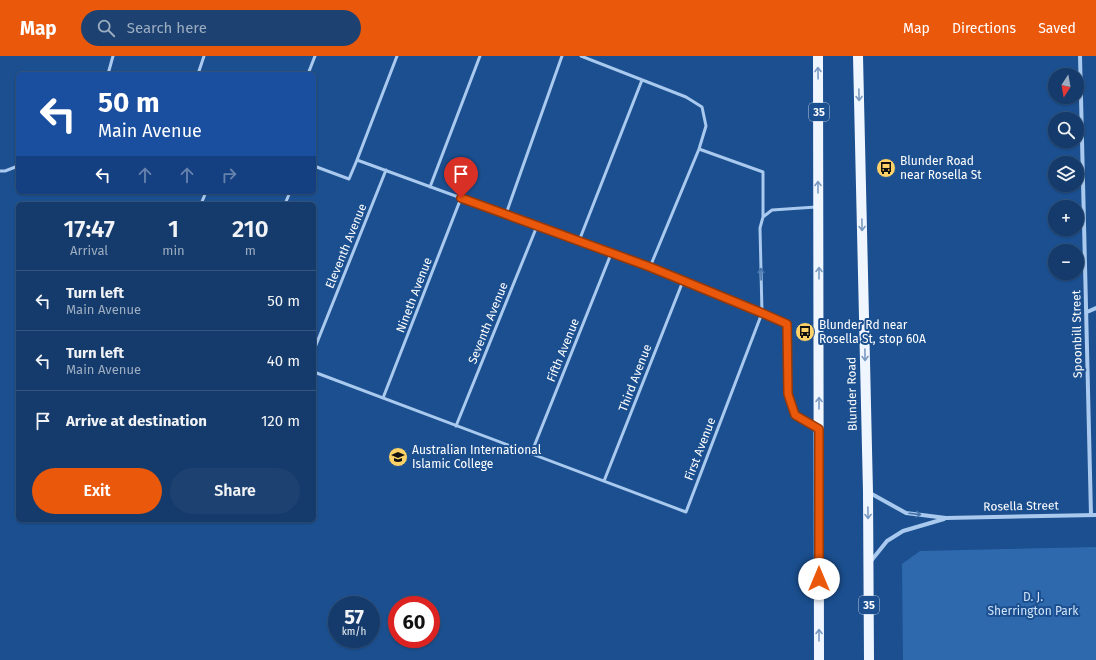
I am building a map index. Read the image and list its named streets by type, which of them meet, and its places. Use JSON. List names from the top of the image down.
{
  "streets": {
    "main road": ["35", "Blunder Road"],
    "street": ["Spoonbill Street", "Rosella Street"],
    "lane": [
      "Eleventh Avenue",
      "Nineth Avenue",
      "Seventh Avenue",
      "Fifth Avenue",
      "Third Avenue",
      "First Avenue"
    ]
  },
  "crossings": [
    ["Spoonbill Street", "Rosella Street"],
    ["Third Avenue", "First Avenue"],
    ["Blunder Road", "Rosella Street"]
  ],
  "parks": ["D. J. Sherrington Park"],
  "places": {
    "bus stop": ["Blunder Road near Rosella St", "Blunder Rd near Rosella St, stop 60A"],
    "school or university": ["Australian International Islamic College"]
  },
  "north": "bottom",
  "page": {
    "header": "Map",
    "search": "Search here",
    "nav": ["Map", "Directions", "Saved"],
    "map_buttons": ["+", "−"],
    "turn": ["50 m", "Main Avenue"],
    "eta": [
      "17:47",
      "Arrival",
      "1",
      "min",
      "210",
      "m"
    ],
    "list": [
      {
        "name": "Turn left",
        "note": "Main Avenue",
        "value": "50 m"
      },
      {
        "name": "Turn left",
        "note": "Main Avenue",
        "value": "40 m"
      },
      {
        "name": "Arrive at destination",
        "value": "120 m"
      }
    ],
    "buttons": ["Exit", "Share"],
    "speed": "57 km/h",
    "limit": "60"
  }
}
